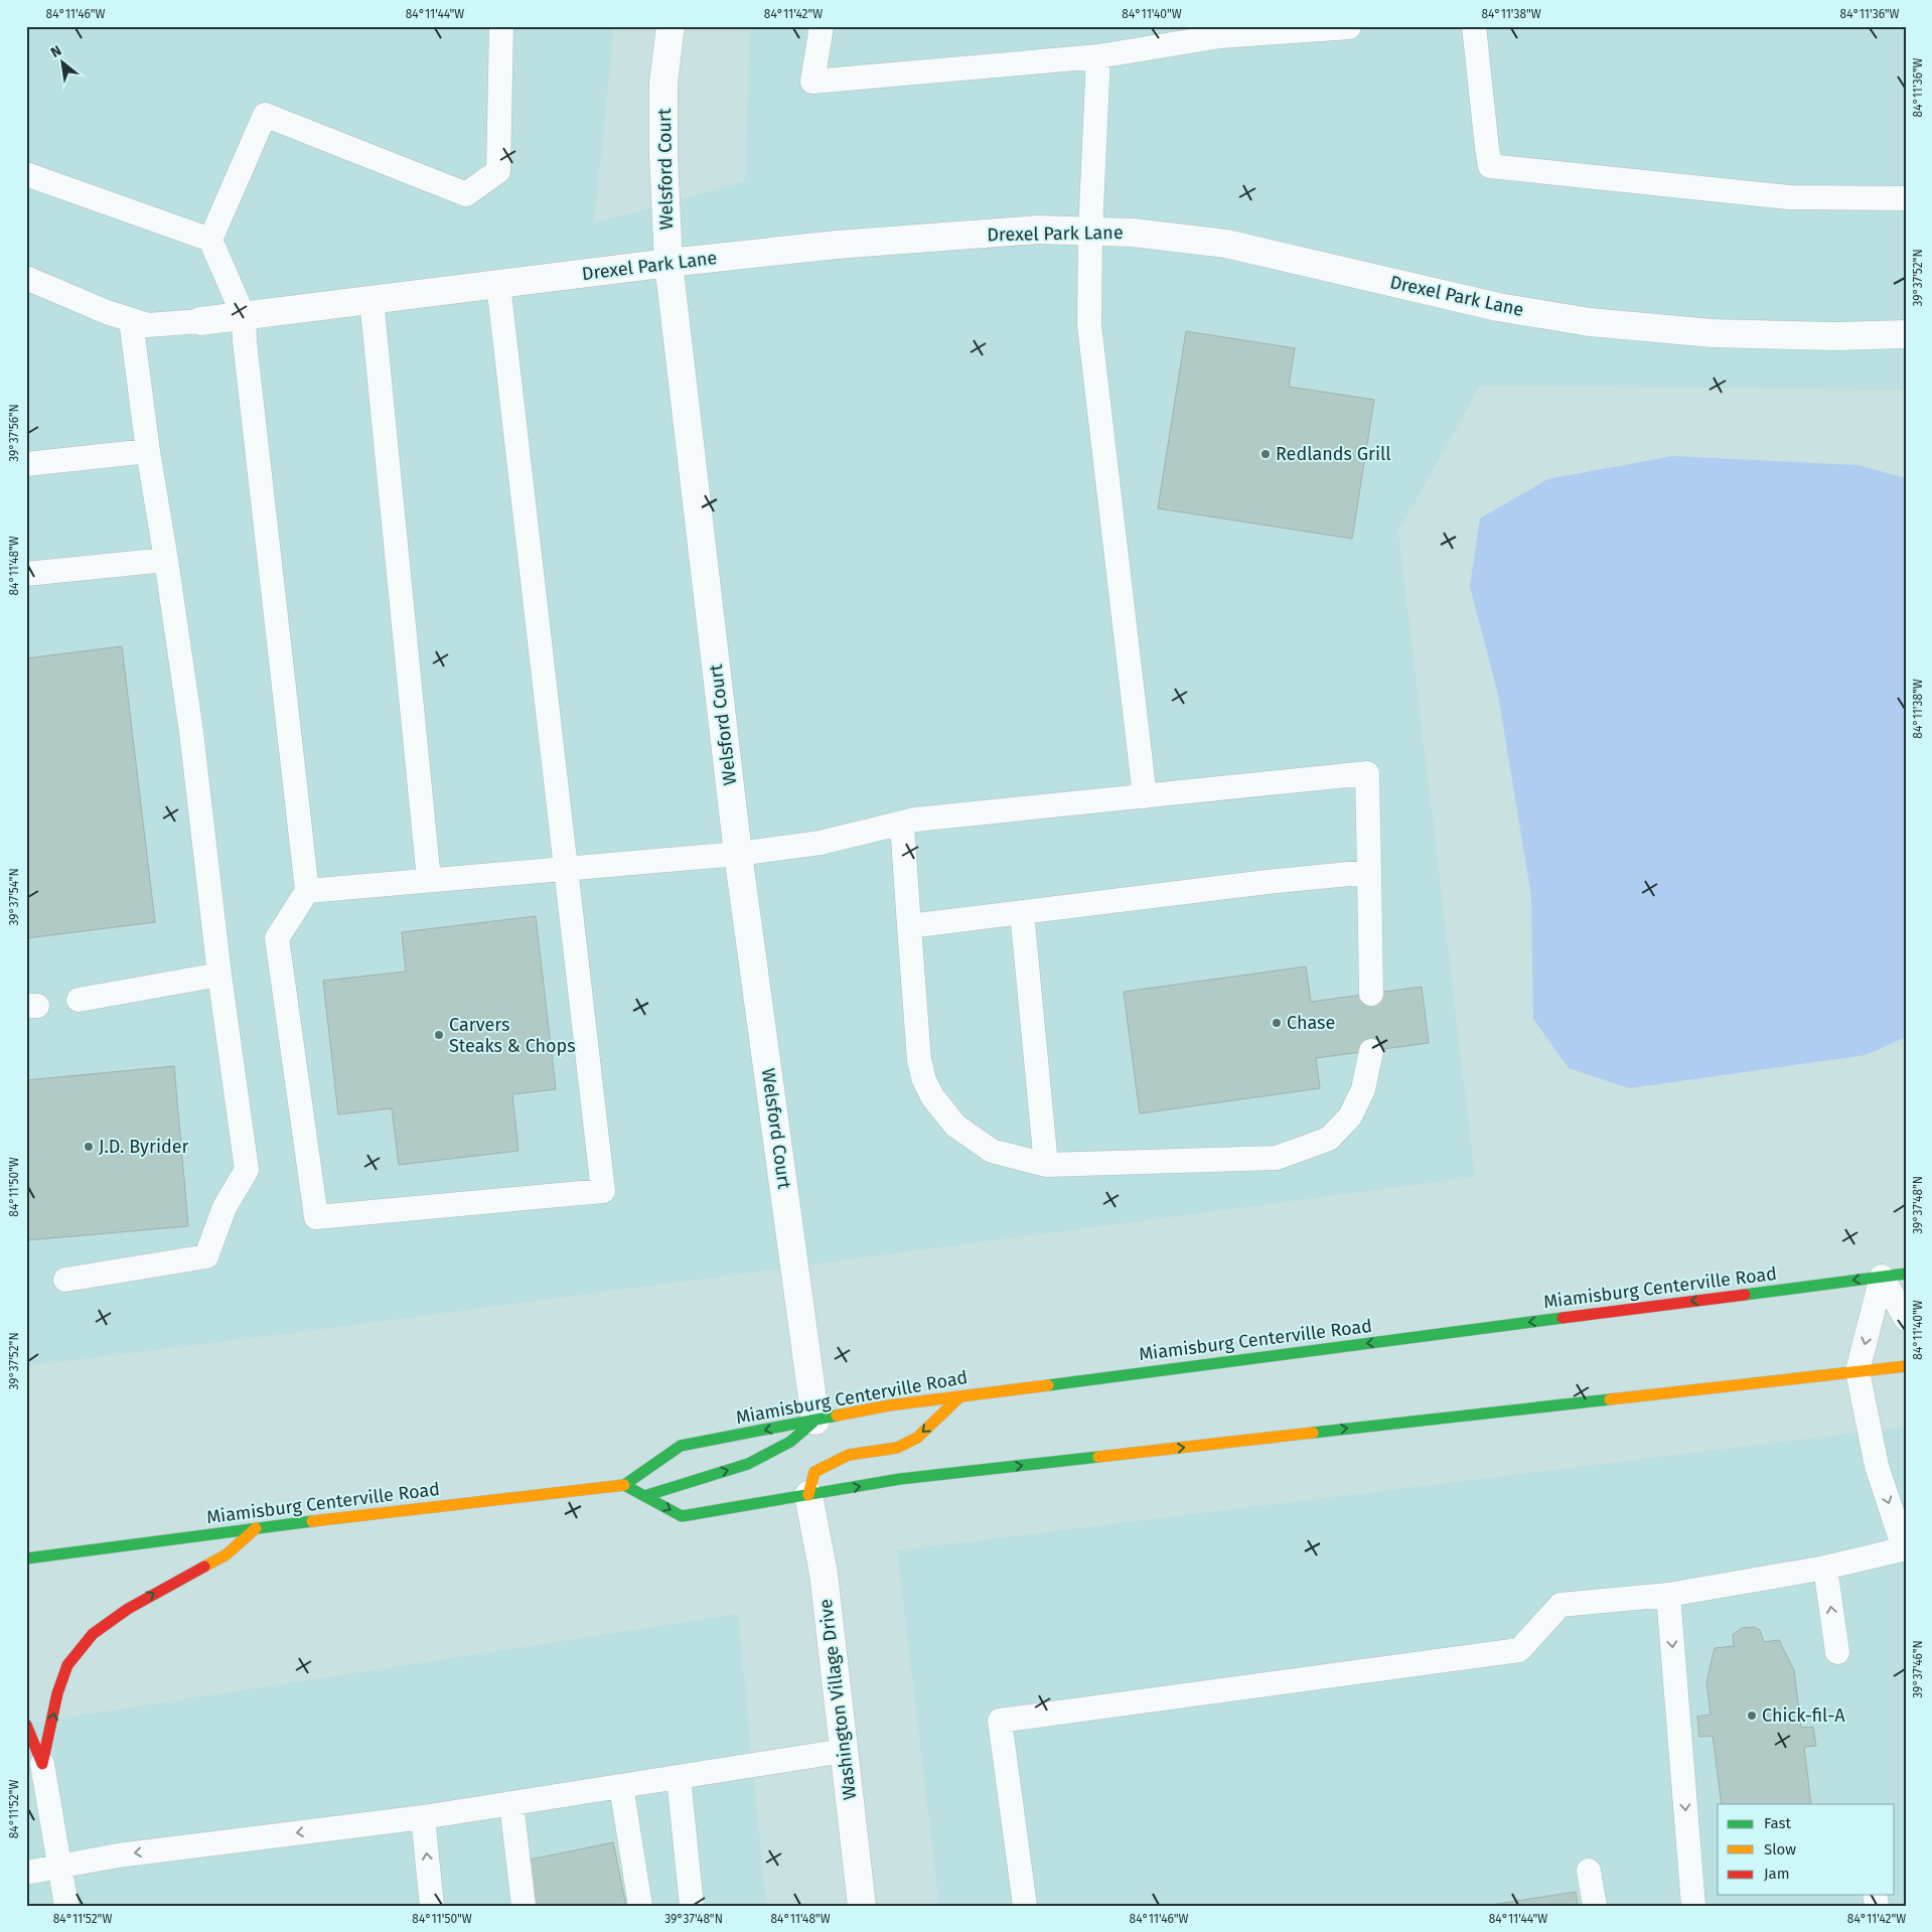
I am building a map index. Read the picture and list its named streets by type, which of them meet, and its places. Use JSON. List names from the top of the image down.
{
  "streets": {
    "main road": ["Miamisburg Centerville Road"],
    "street": ["Welsford Court", "Drexel Park Lane", "Washington Village Drive"]
  },
  "crossings": [
    ["Welsford Court", "Drexel Park Lane"],
    ["Welsford Court", "Miamisburg Centerville Road"]
  ],
  "places": [
    "Redlands Grill",
    "Chase",
    "Carvers Steaks & Chops",
    "J.D. Byrider",
    "Chick-fil-A"
  ],
  "legend": ["Fast", "Slow", "Jam"],
  "north": "top left",
  "coordinates": [
    "84°11'46\"W",
    "84°11'44\"W",
    "84°11'42\"W",
    "84°11'40\"W",
    "84°11'38\"W",
    "84°11'36\"W",
    "39°37'52\"N",
    "39°37'56\"N",
    "84°11'48\"W",
    "39°37'54\"N",
    "84°11'50\"W",
    "39°37'48\"N",
    "39°37'46\"N",
    "84°11'52\"W"
  ]
}
